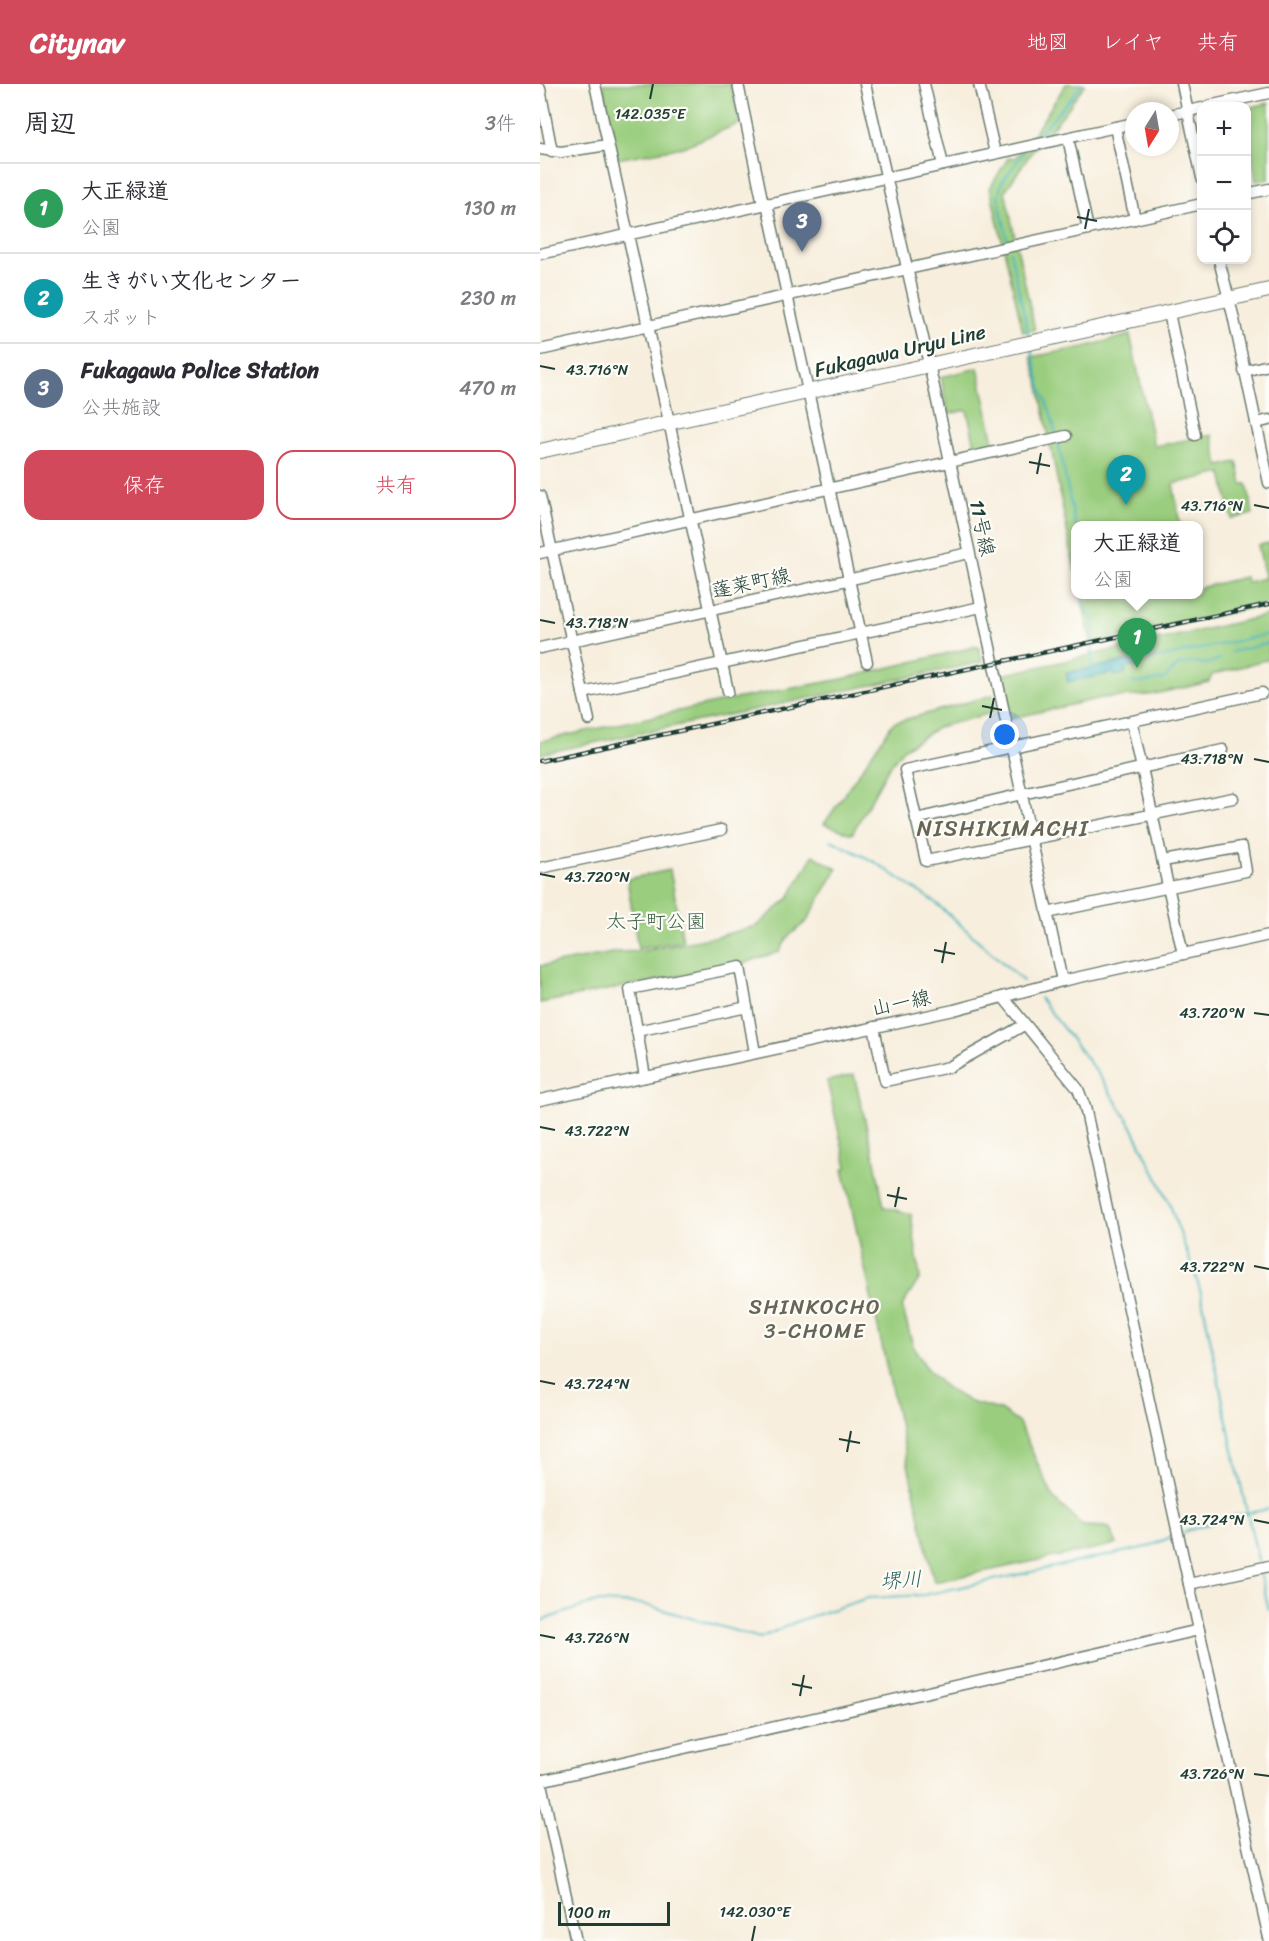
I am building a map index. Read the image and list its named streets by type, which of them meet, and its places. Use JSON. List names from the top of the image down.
{
  "streets": {
    "main road": ["Fukagawa Uryu Line"],
    "street": ["11号線", "蓬莱町線", "山一線"]
  },
  "crossings": [
    ["Fukagawa Uryu Line", "11号線"],
    ["11号線", "蓬莱町線"],
    ["11号線", "山一線"]
  ],
  "districts": ["NISHIKIMACHI", "SHINKOCHO 3-CHOME"],
  "water": ["堺川"],
  "parks": ["太子町公園"],
  "scale_bar": "100 m",
  "north": "bottom",
  "page": {
    "header": "Citynav",
    "nav": ["地図", "レイヤ", "共有"],
    "heading": ["周辺", "3件"],
    "map_buttons": ["+", "−"],
    "list": [
      {
        "mark": "1",
        "name": "大正緑道",
        "note": "公園",
        "value": "130 m"
      },
      {
        "mark": "2",
        "name": "生きがい文化センター",
        "note": "スポット",
        "value": "230 m"
      },
      {
        "mark": "3",
        "name": "Fukagawa Police Station",
        "note": "公共施設",
        "value": "470 m"
      }
    ],
    "pins": ["3", "2", "1"],
    "buttons": ["保存", "共有"],
    "popup": ["大正緑道", "公園"],
    "scale": "100 m"
  },
  "coordinates": [
    "142.035°E",
    "43.716°N",
    "43.718°N",
    "43.720°N",
    "43.722°N",
    "43.724°N",
    "43.726°N",
    "142.030°E"
  ]
}
